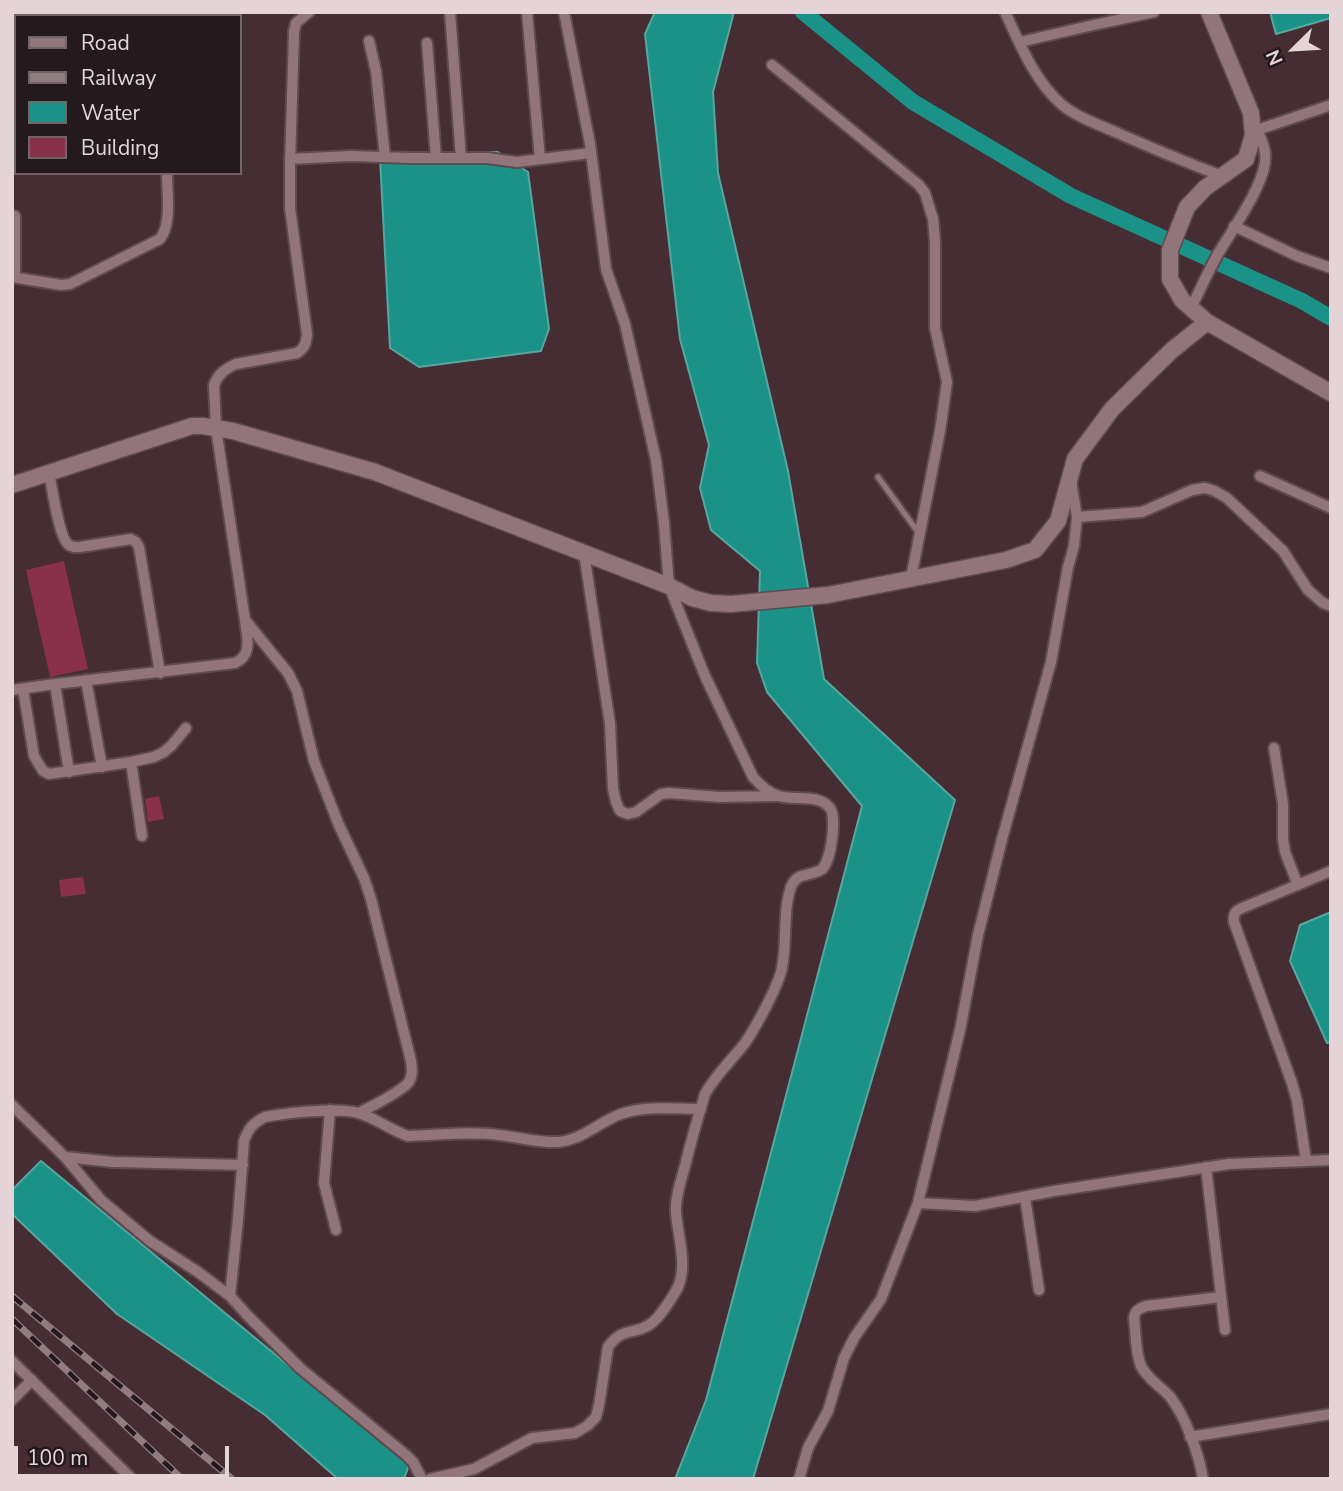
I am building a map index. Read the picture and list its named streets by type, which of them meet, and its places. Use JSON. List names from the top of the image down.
{
  "legend": [
    "Road",
    "Railway",
    "Water",
    "Building"
  ],
  "scale_bar": "100 m",
  "north": "bottom left"
}
